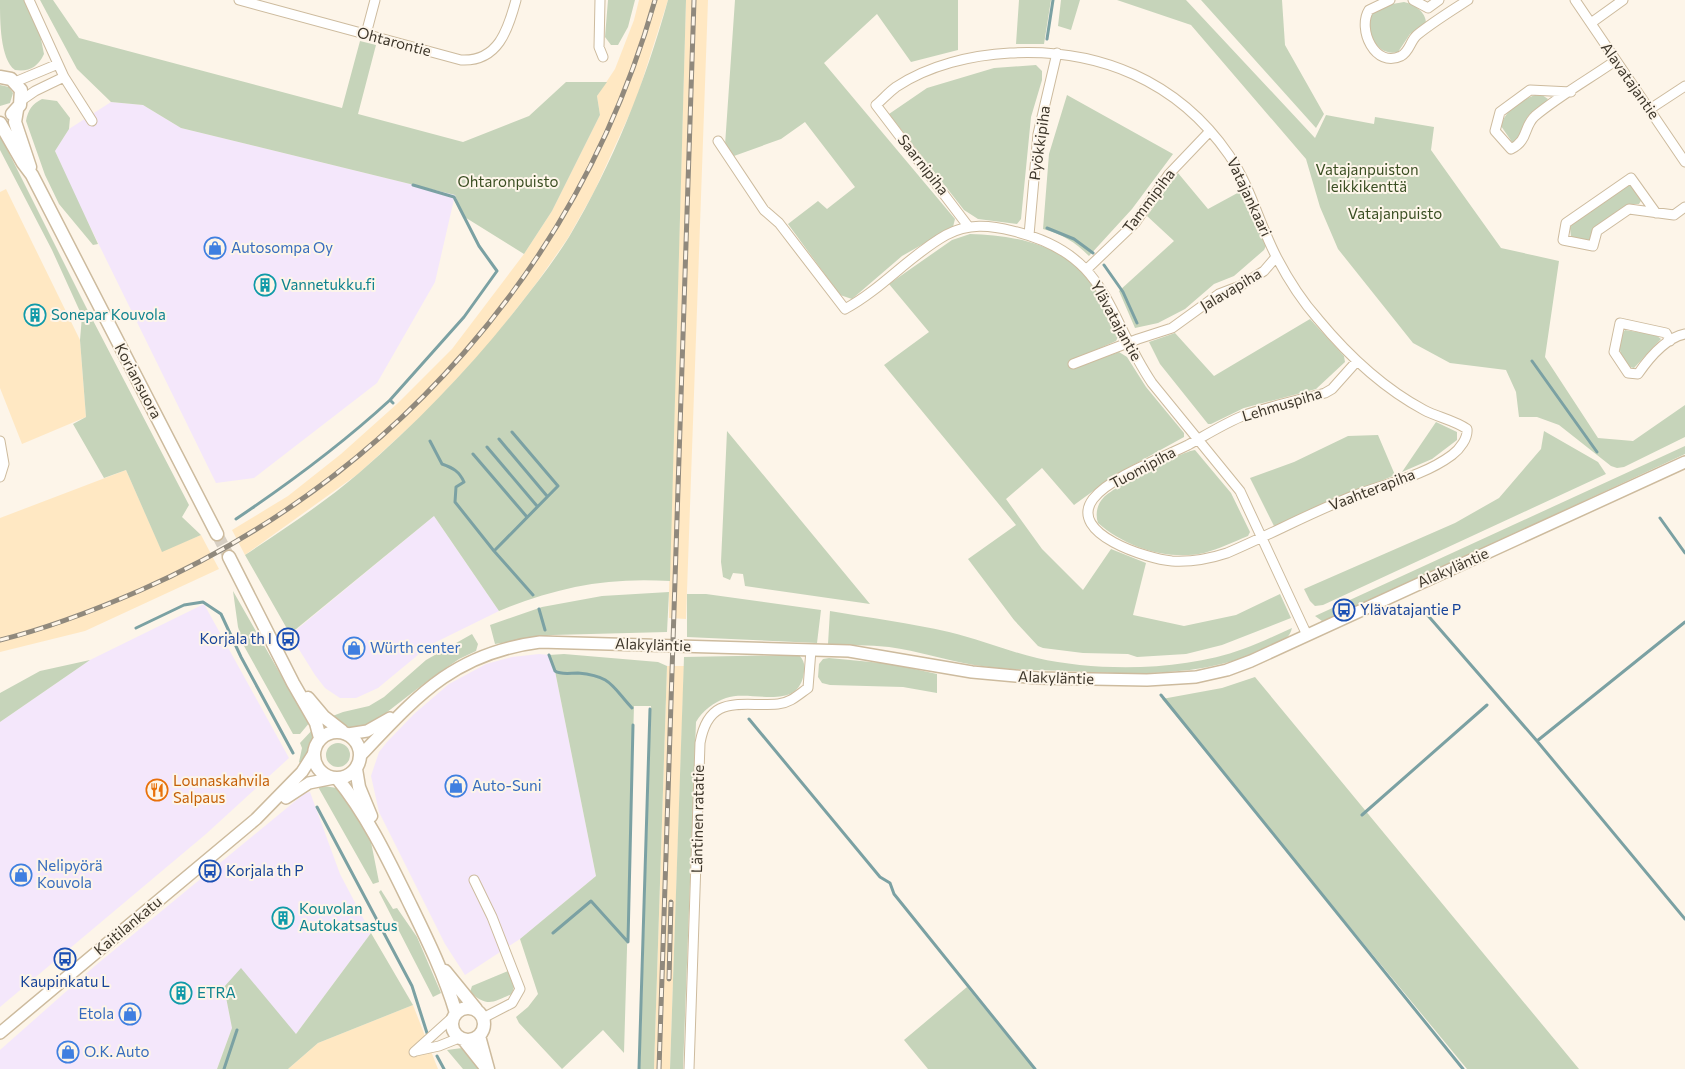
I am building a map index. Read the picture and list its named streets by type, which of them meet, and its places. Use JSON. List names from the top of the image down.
{
  "streets": {
    "main road": ["Koriansuora"],
    "street": [
      "Ohtarontie",
      "Alavatajantie",
      "Pyökkipiha",
      "Saarnipiha",
      "Vatajankaari",
      "Tammipiha",
      "Jalavapiha",
      "Ylävatajantie",
      "Lehmuspiha",
      "Tuomipiha",
      "Vaahterapiha",
      "Alakyläntie",
      "Läntinen ratatie",
      "Kaitilankatu"
    ]
  },
  "crossings": [
    ["Pyökkipiha", "Vatajankaari"],
    ["Pyökkipiha", "Ylävatajantie"],
    ["Saarnipiha", "Vatajankaari"],
    ["Saarnipiha", "Ylävatajantie"],
    ["Vatajankaari", "Tammipiha"],
    ["Vatajankaari", "Jalavapiha"],
    ["Vatajankaari", "Lehmuspiha"],
    ["Vatajankaari", "Vaahterapiha"],
    ["Tammipiha", "Ylävatajantie"],
    ["Jalavapiha", "Ylävatajantie"],
    ["Ylävatajantie", "Lehmuspiha"],
    ["Ylävatajantie", "Tuomipiha"],
    ["Ylävatajantie", "Vaahterapiha"],
    ["Ylävatajantie", "Alakyläntie"],
    ["Lehmuspiha", "Tuomipiha"],
    ["Tuomipiha", "Vaahterapiha"],
    ["Alakyläntie", "Läntinen ratatie"],
    ["Alakyläntie", "Kaitilankatu"]
  ],
  "parks": ["Vatajanpuiston leikkikenttä", "Ohtaronpuisto", "Vatajanpuisto"],
  "places": {
    "shop": [
      "Autosompa Oy",
      "Würth center",
      "Auto-Suni",
      "Nelipyörä Kouvola",
      "Etola",
      "O.K. Auto"
    ],
    "building": [
      "Vannetukku.fi",
      "Sonepar Kouvola",
      "Kouvolan Autokatsastus",
      "ETRA"
    ],
    "bus stop": [
      "Ylävatajantie P",
      "Korjala th I",
      "Korjala th P",
      "Kaupinkatu L"
    ],
    "restaurant": ["Lounaskahvila Salpaus"]
  }
}
